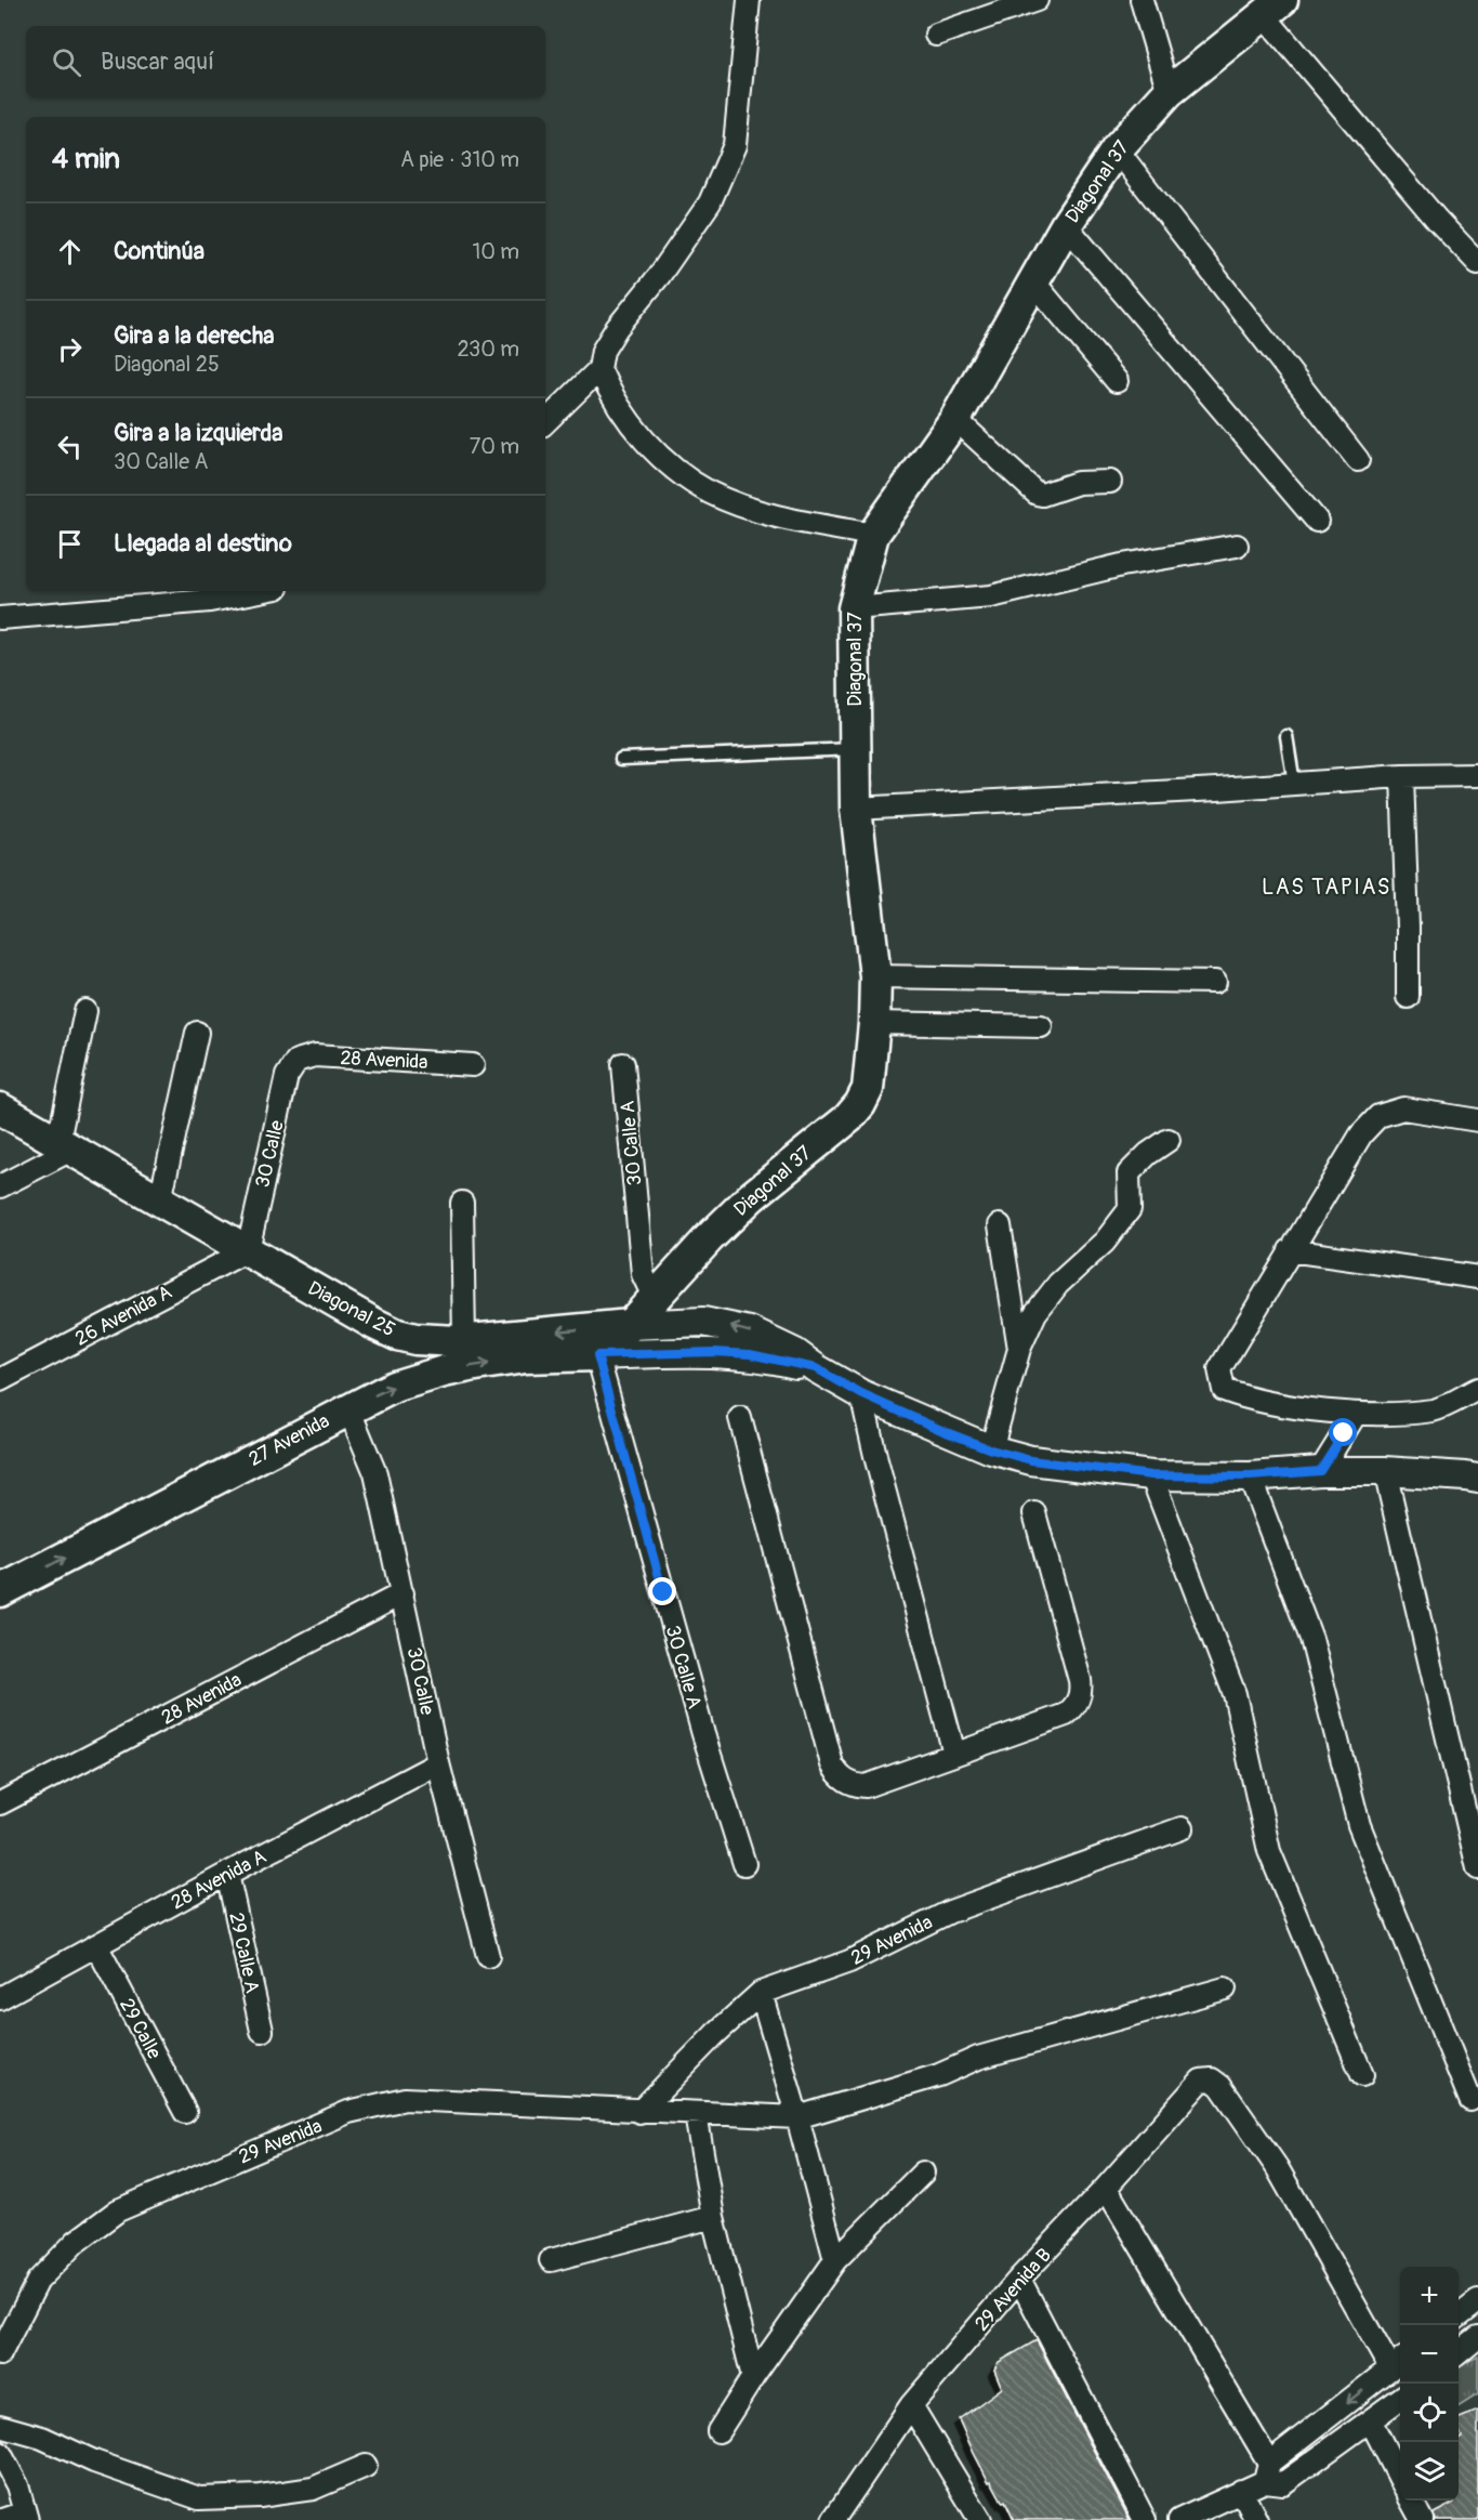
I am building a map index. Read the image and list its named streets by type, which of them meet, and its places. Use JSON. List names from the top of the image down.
{
  "streets": {
    "main road": ["Diagonal 37", "Diagonal 25", "27 Avenida"],
    "street": [
      "28 Avenida",
      "30 Calle A",
      "30 Calle",
      "26 Avenida A",
      "28 Avenida A",
      "29 Avenida",
      "29 Calle A",
      "29 Calle",
      "29 Avenida B"
    ]
  },
  "crossings": [
    ["Diagonal 37", "30 Calle A"],
    ["Diagonal 37", "Diagonal 25"],
    ["Diagonal 37", "27 Avenida"],
    ["28 Avenida", "30 Calle"],
    ["30 Calle A", "Diagonal 25"],
    ["30 Calle A", "27 Avenida"],
    ["30 Calle", "Diagonal 25"],
    ["30 Calle", "26 Avenida A"],
    ["30 Calle", "27 Avenida"],
    ["30 Calle", "28 Avenida A"],
    ["Diagonal 25", "26 Avenida A"],
    ["Diagonal 25", "27 Avenida"],
    ["28 Avenida A", "29 Calle A"],
    ["28 Avenida A", "29 Calle"]
  ],
  "one_way": ["27 Avenida"],
  "districts": ["LAS TAPIAS"],
  "page": {
    "search": "Buscar aquí",
    "heading": ["4 min", "A pie · 310 m"],
    "list": [
      ["Continúa", "10 m"],
      ["Gira a la derecha", "Diagonal 25", "230 m"],
      ["Gira a la izquierda", "30 Calle A", "70 m"],
      "Llegada al destino"
    ],
    "map_buttons": ["+", "−"]
  }
}
